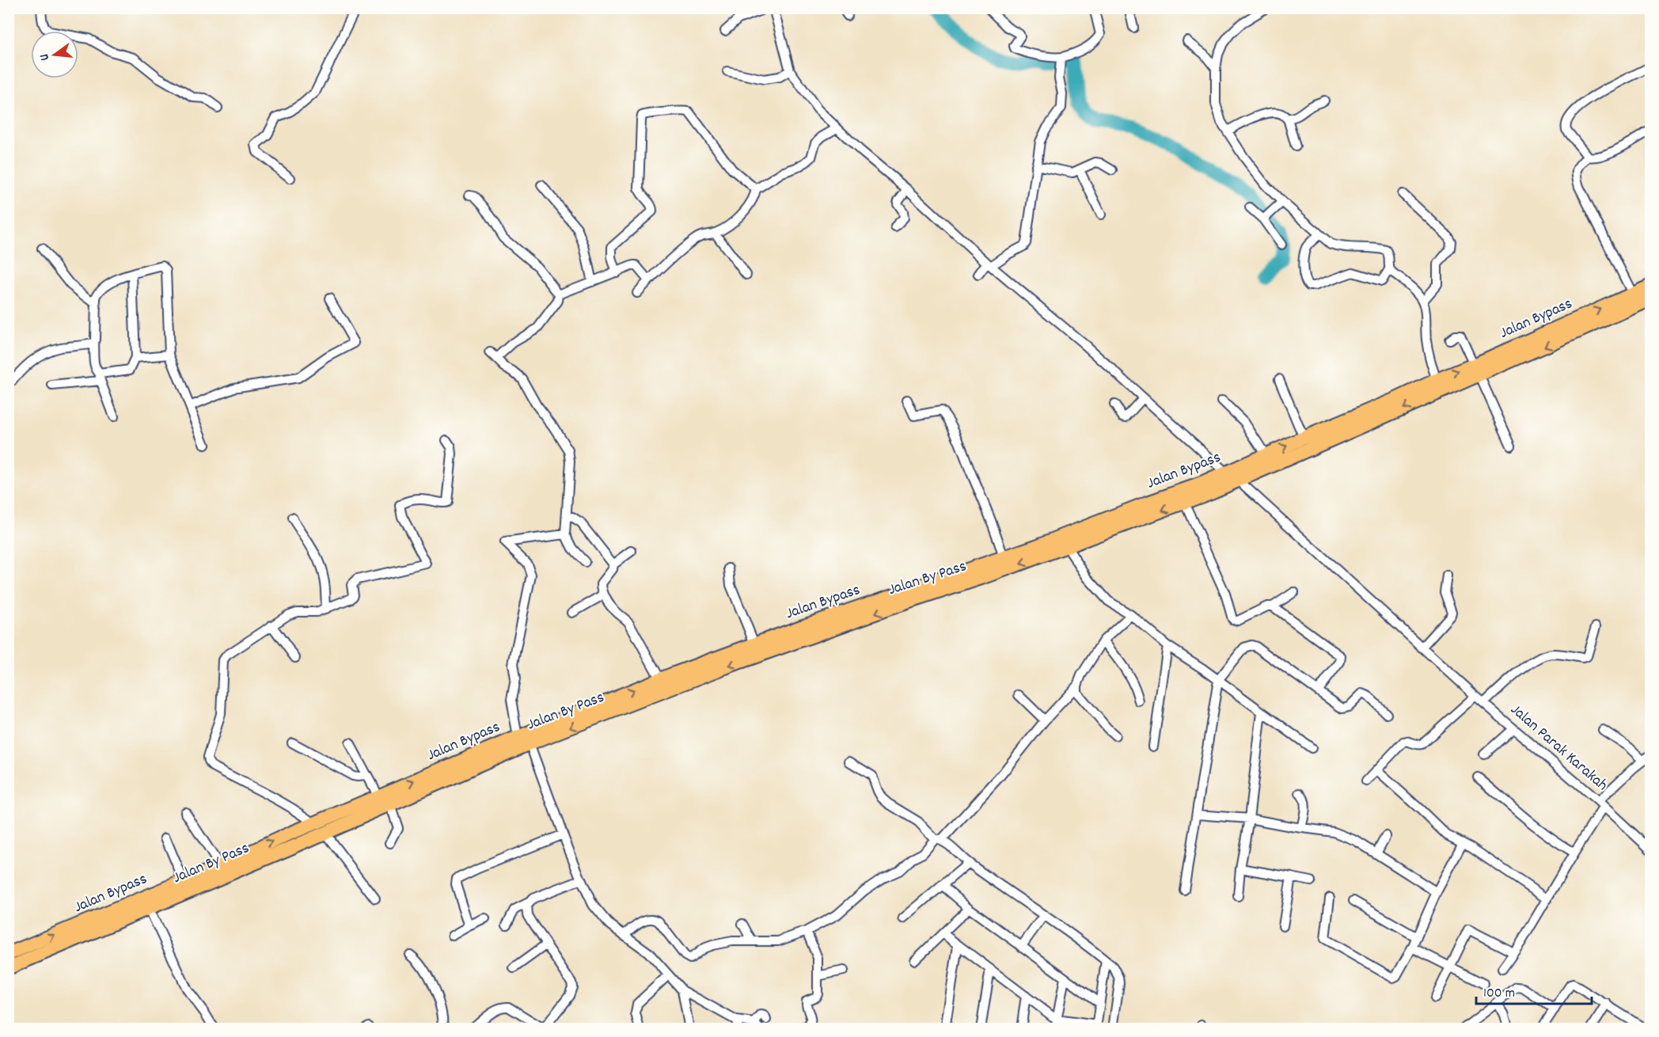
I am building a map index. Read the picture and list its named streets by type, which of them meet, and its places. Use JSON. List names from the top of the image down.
{
  "streets": {
    "highway": ["Jalan Bypass", "Jalan By Pass"],
    "street": ["Jalan Parak Karakah"]
  },
  "crossings": [
    ["Jalan Bypass", "Jalan By Pass"],
    ["Jalan Bypass", "Jalan Parak Karakah"]
  ],
  "one_way": ["Jalan By Pass"],
  "scale_bar": "100 m",
  "north": "left"
}
